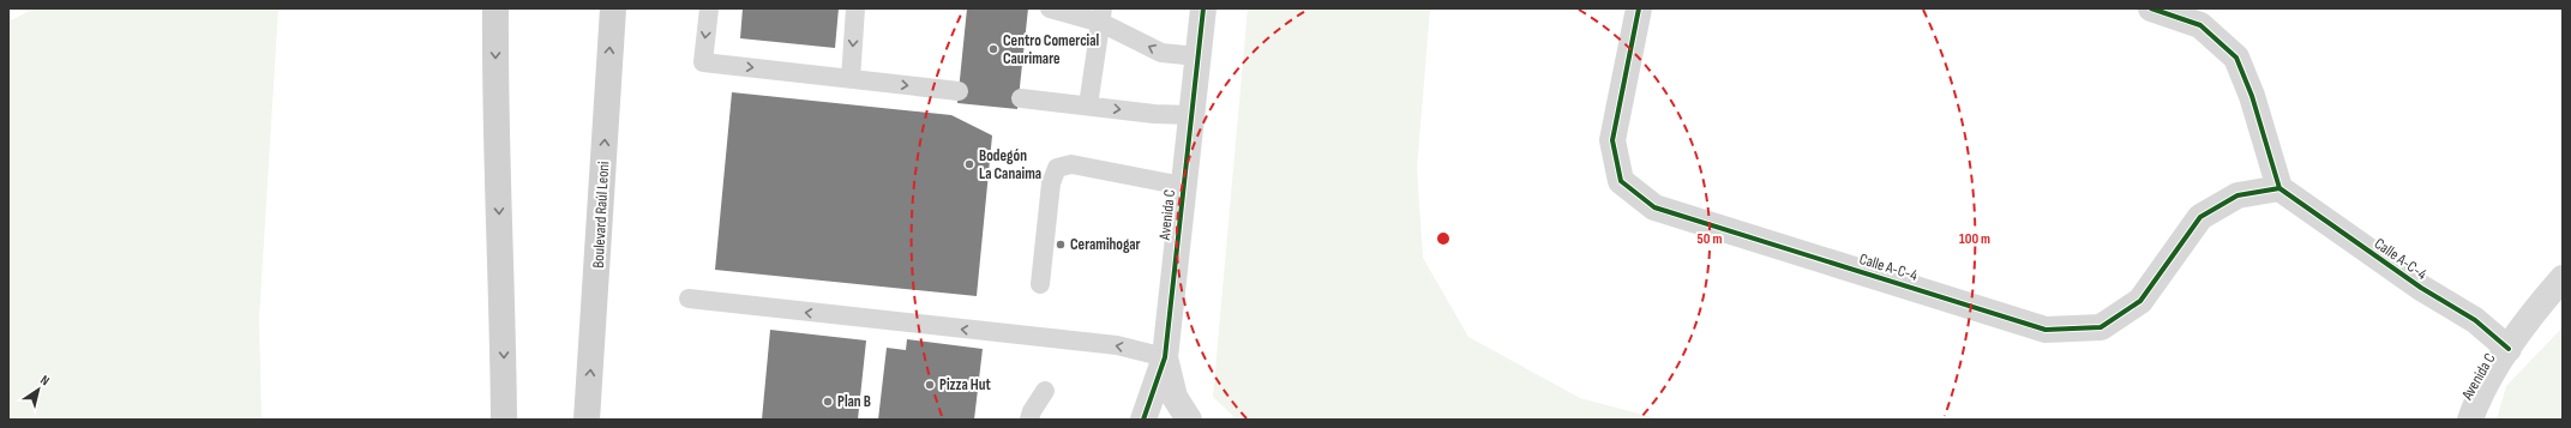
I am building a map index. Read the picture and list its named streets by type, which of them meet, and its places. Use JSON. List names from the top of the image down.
{
  "streets": {
    "main road": ["Boulevard Raúl Leoni"],
    "street": ["Avenida C", "Calle A-C-4"]
  },
  "crossings": [
    ["Avenida C", "Calle A-C-4"]
  ],
  "places": [
    "Centro Comercial Caurimare",
    "Bodegón La Canaima",
    "Ceramihogar",
    "Pizza Hut",
    "Plan B"
  ],
  "north": "top right",
  "rings": ["50 m", "100 m"]
}
